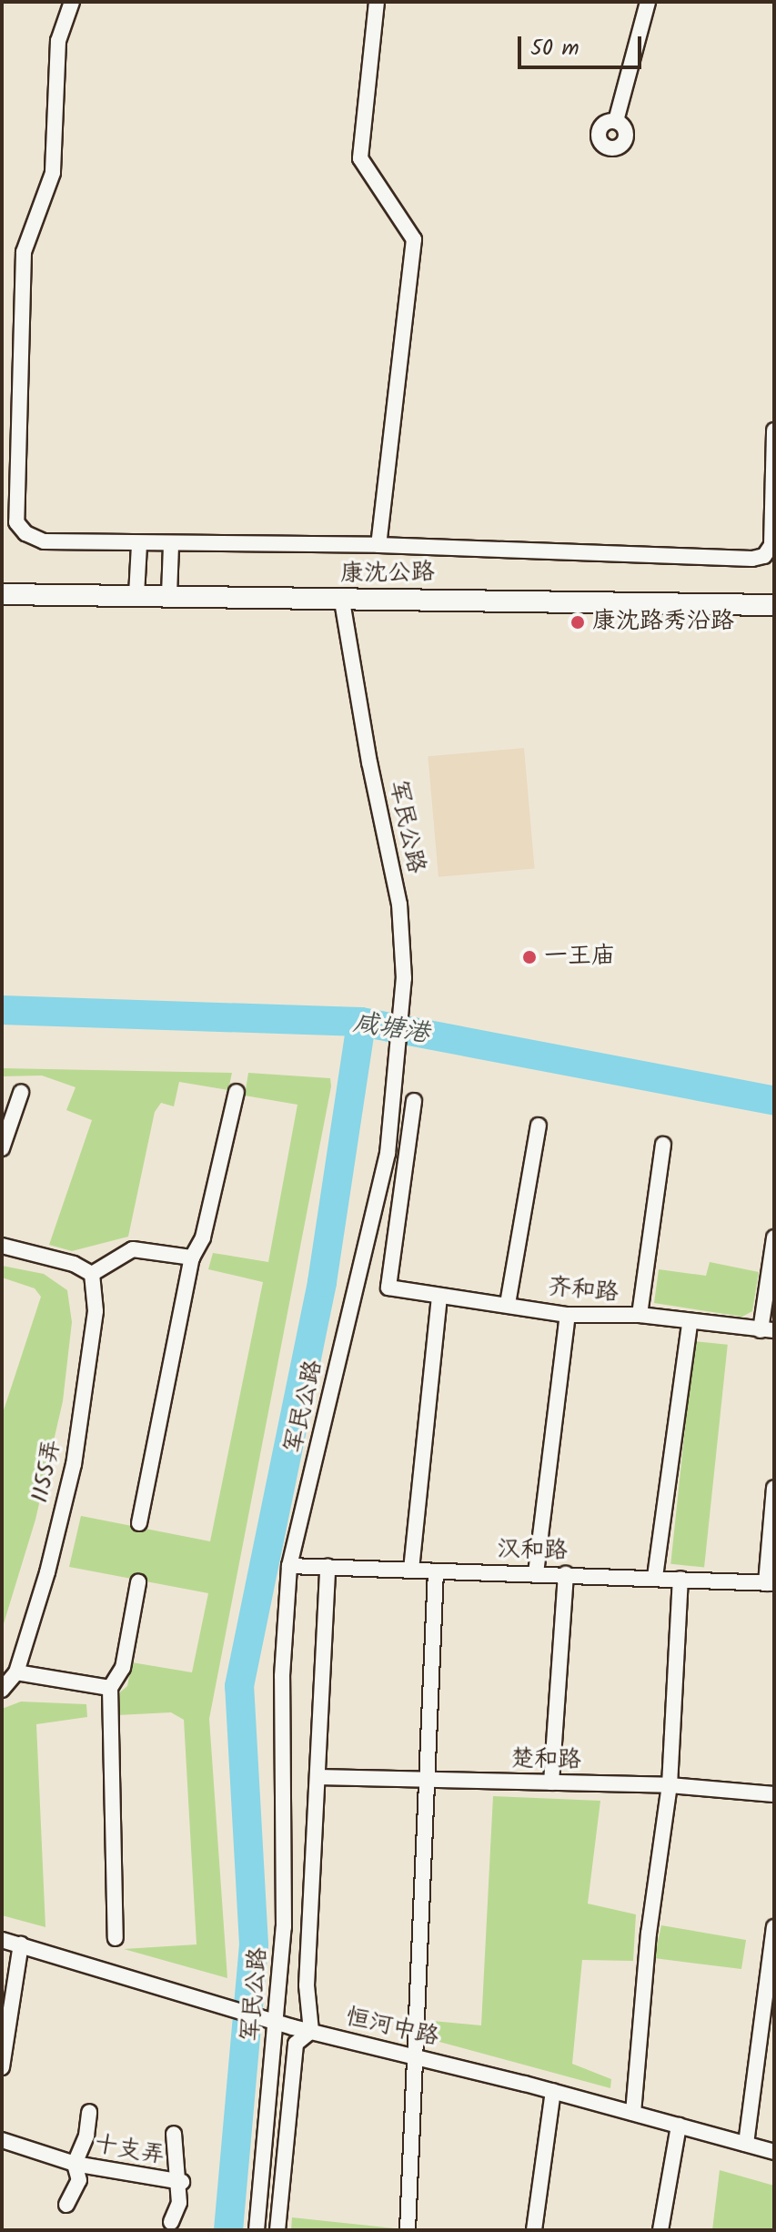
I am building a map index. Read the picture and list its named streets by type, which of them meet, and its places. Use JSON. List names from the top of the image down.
{
  "streets": {
    "street": [
      "康沈公路",
      "军民公路",
      "齐和路",
      "1155弄",
      "汉和路",
      "楚和路",
      "恒河中路",
      "十支弄"
    ]
  },
  "crossings": [
    ["康沈公路", "军民公路"],
    ["军民公路", "汉和路"],
    ["军民公路", "恒河中路"]
  ],
  "water": ["咸塘港"],
  "places": ["康沈路秀沿路", "一王庙"],
  "scale_bar": "50 m"
}
